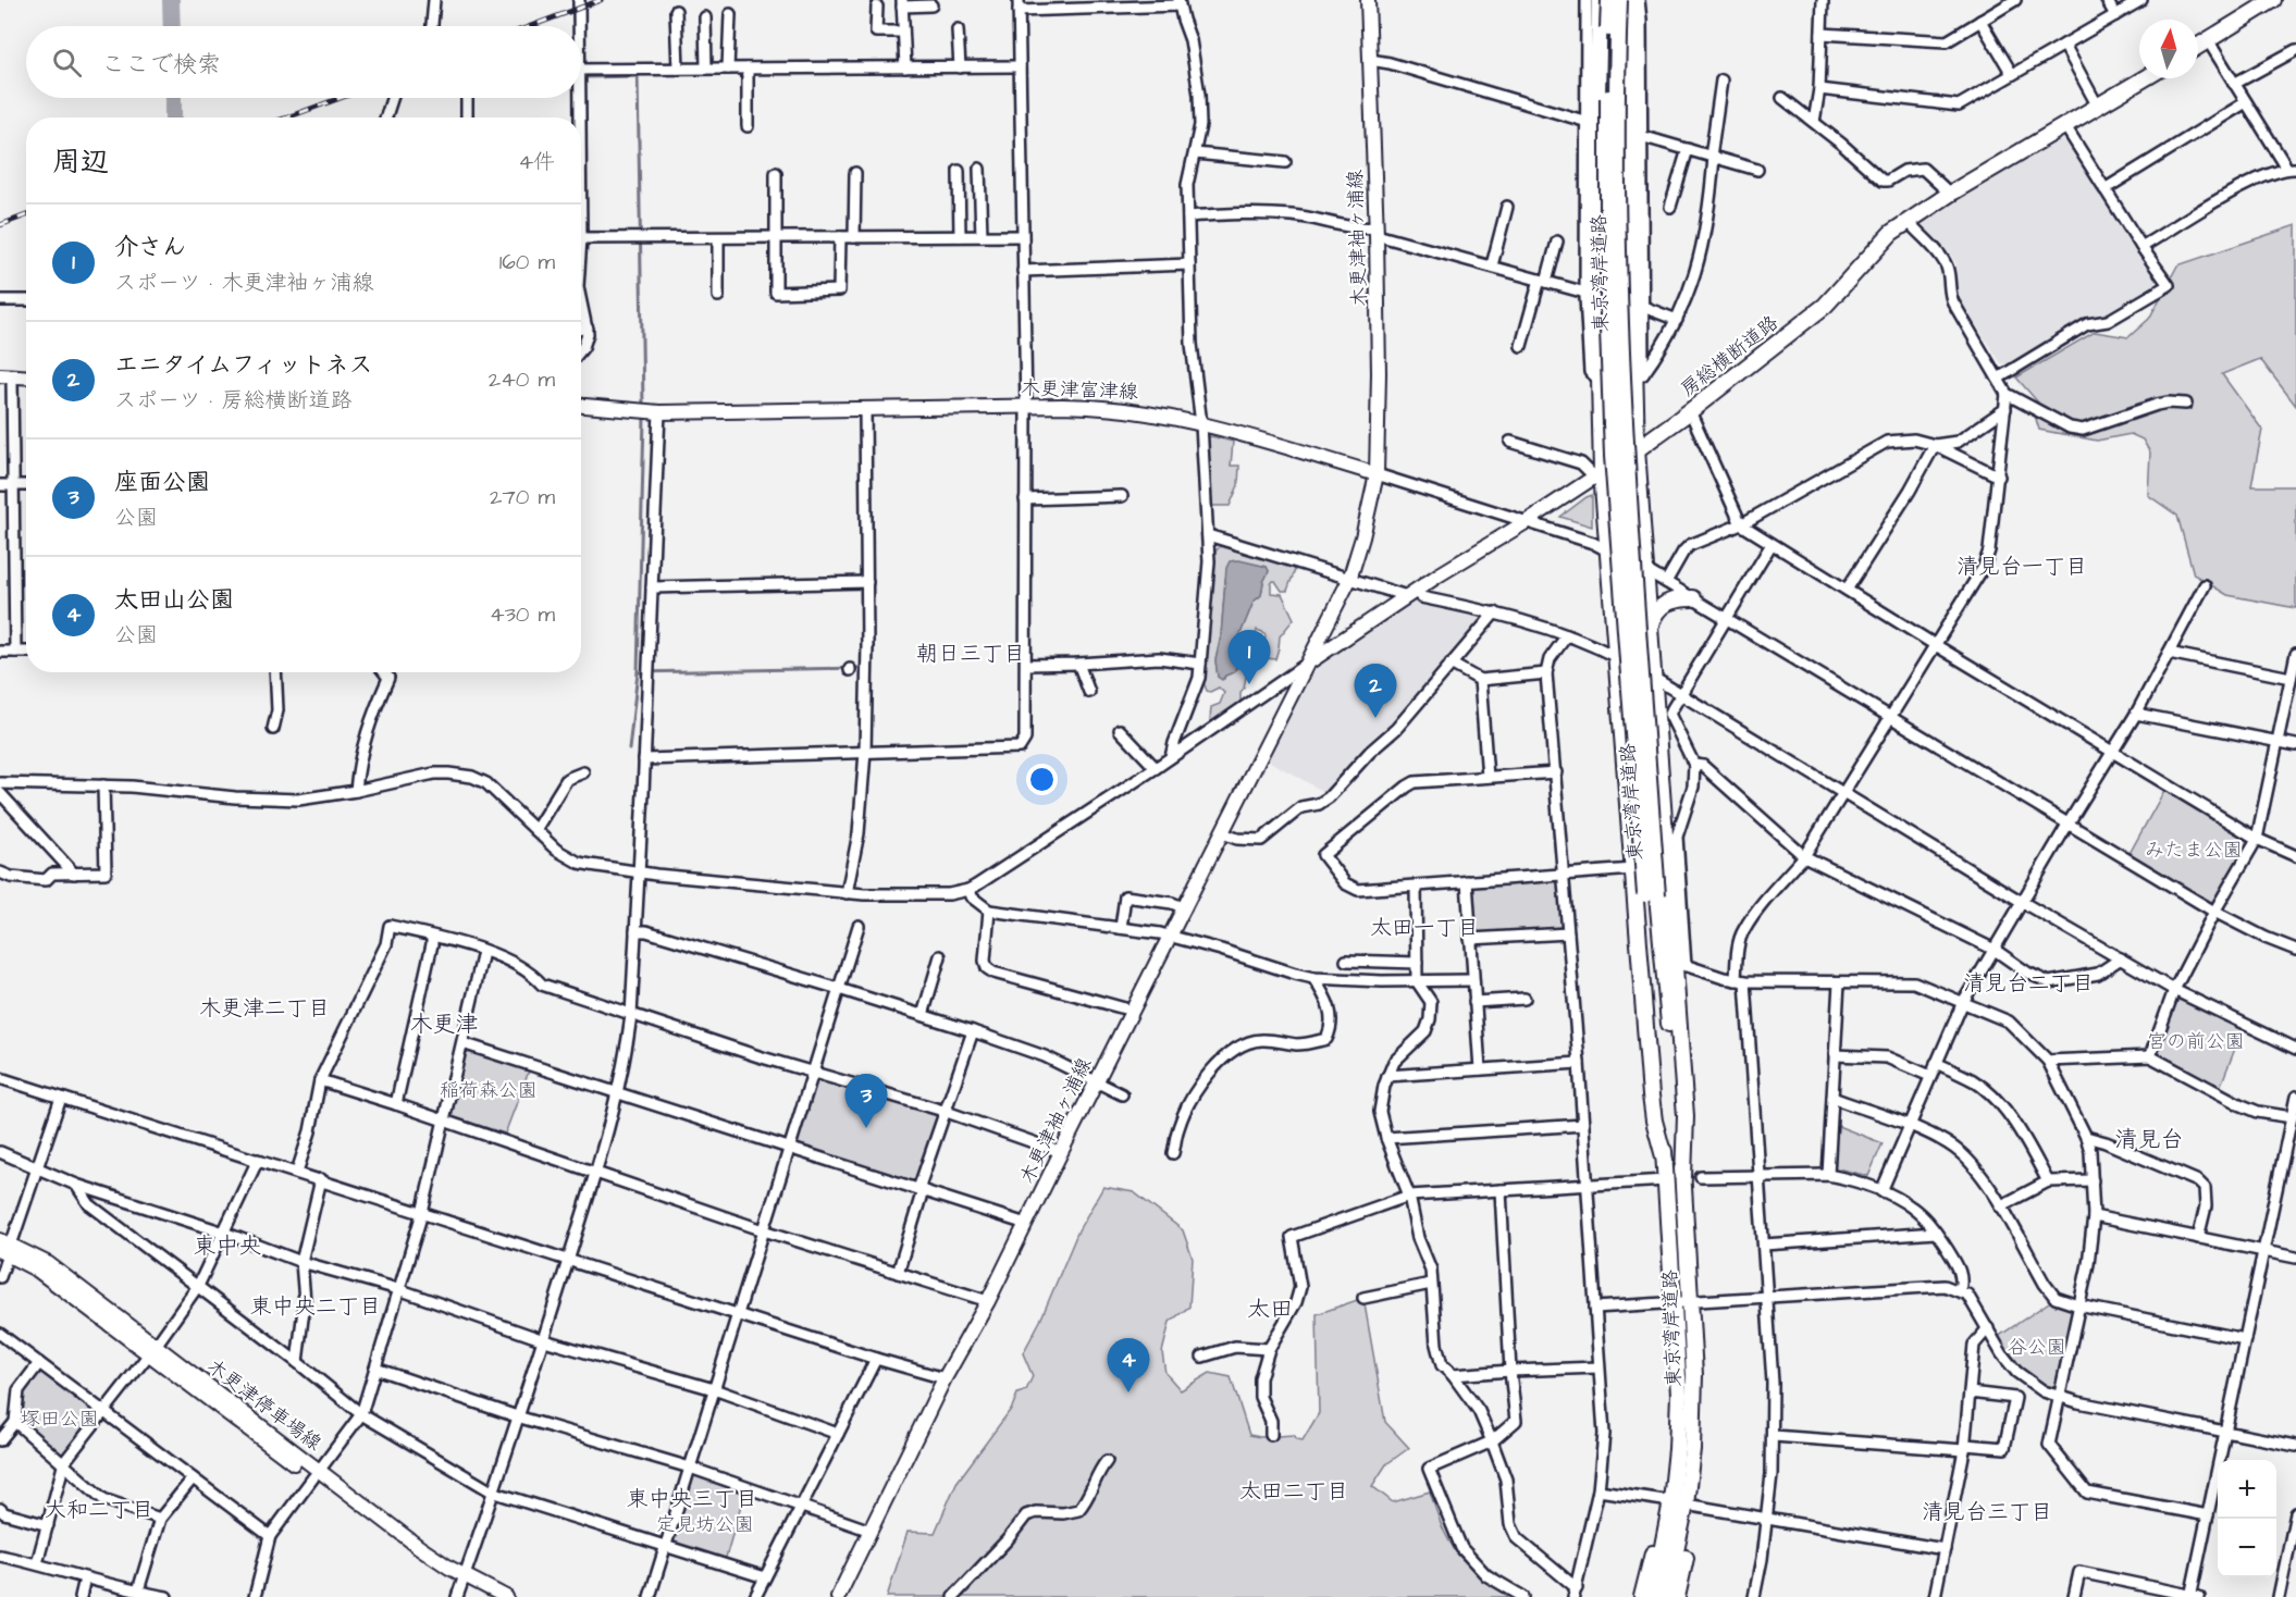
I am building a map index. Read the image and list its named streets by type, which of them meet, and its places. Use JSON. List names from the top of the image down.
{
  "streets": {
    "highway": ["東京湾岸道路", "房総横断道路"],
    "main road": ["木更津袖ヶ浦線", "木更津富津線", "木更津停車場線"]
  },
  "crossings": [
    ["木更津袖ヶ浦線", "房総横断道路"],
    ["木更津袖ヶ浦線", "木更津富津線"]
  ],
  "districts": [
    "清見台一丁目",
    "朝日三丁目",
    "太田一丁目",
    "清見台二丁目",
    "木更津二丁目",
    "木更津",
    "清見台",
    "東中央",
    "東中央二丁目",
    "太田",
    "太田二丁目",
    "東中央三丁目",
    "大和二丁目",
    "清見台三丁目"
  ],
  "parks": [
    "みたま公園",
    "宮の前公園",
    "稲荷森公園",
    "谷公園",
    "塚田公園",
    "定見坊公園"
  ],
  "north": "top",
  "page": {
    "search": "ここで検索",
    "heading": ["周辺", "4件"],
    "list": [
      {
        "mark": "1",
        "name": "介さん",
        "note": "スポーツ · 木更津袖ヶ浦線",
        "value": "160 m"
      },
      {
        "mark": "2",
        "name": "エニタイムフィットネス",
        "note": "スポーツ · 房総横断道路",
        "value": "240 m"
      },
      {
        "mark": "3",
        "name": "座面公園",
        "note": "公園",
        "value": "270 m"
      },
      {
        "mark": "4",
        "name": "太田山公園",
        "note": "公園",
        "value": "430 m"
      }
    ],
    "pins": [
      "1",
      "2",
      "3",
      "4"
    ],
    "map_buttons": ["+", "−"]
  }
}
